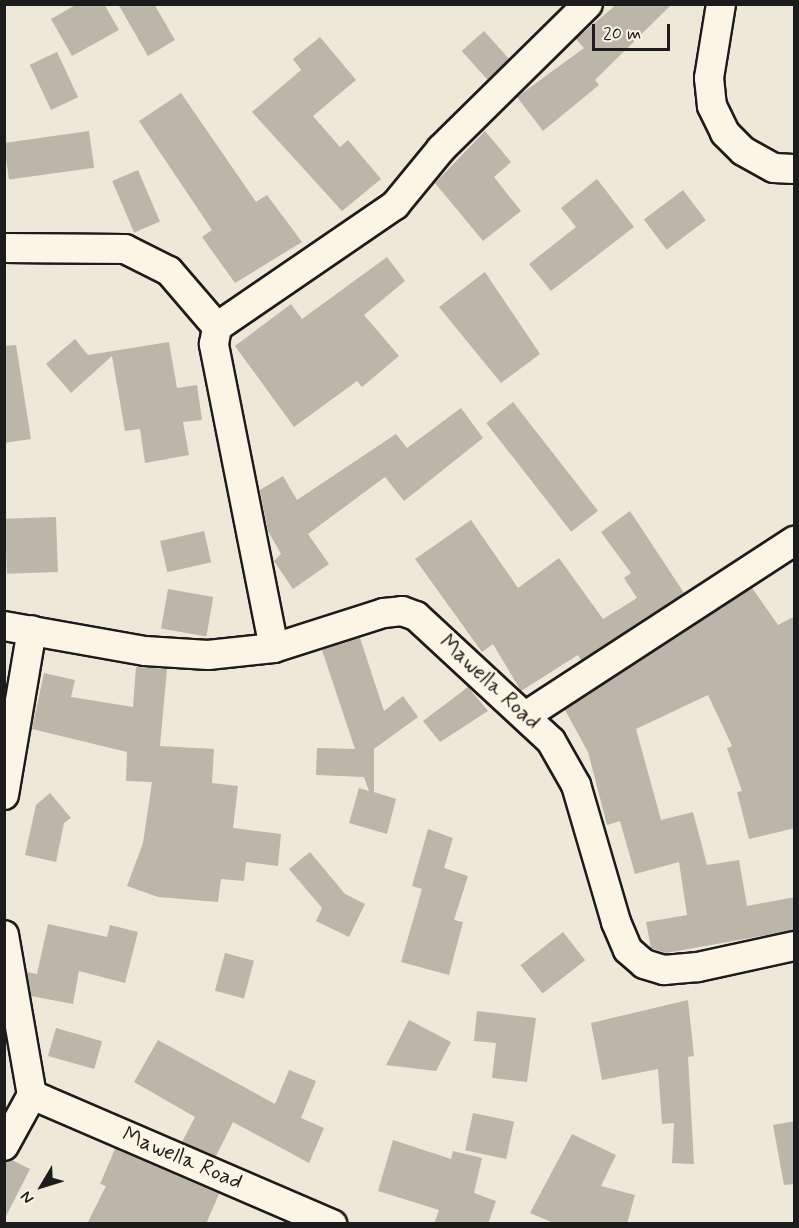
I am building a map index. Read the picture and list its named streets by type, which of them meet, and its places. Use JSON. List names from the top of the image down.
{
  "streets": {
    "street": ["Mawella Road"]
  },
  "scale_bar": "20 m",
  "north": "bottom left"
}
